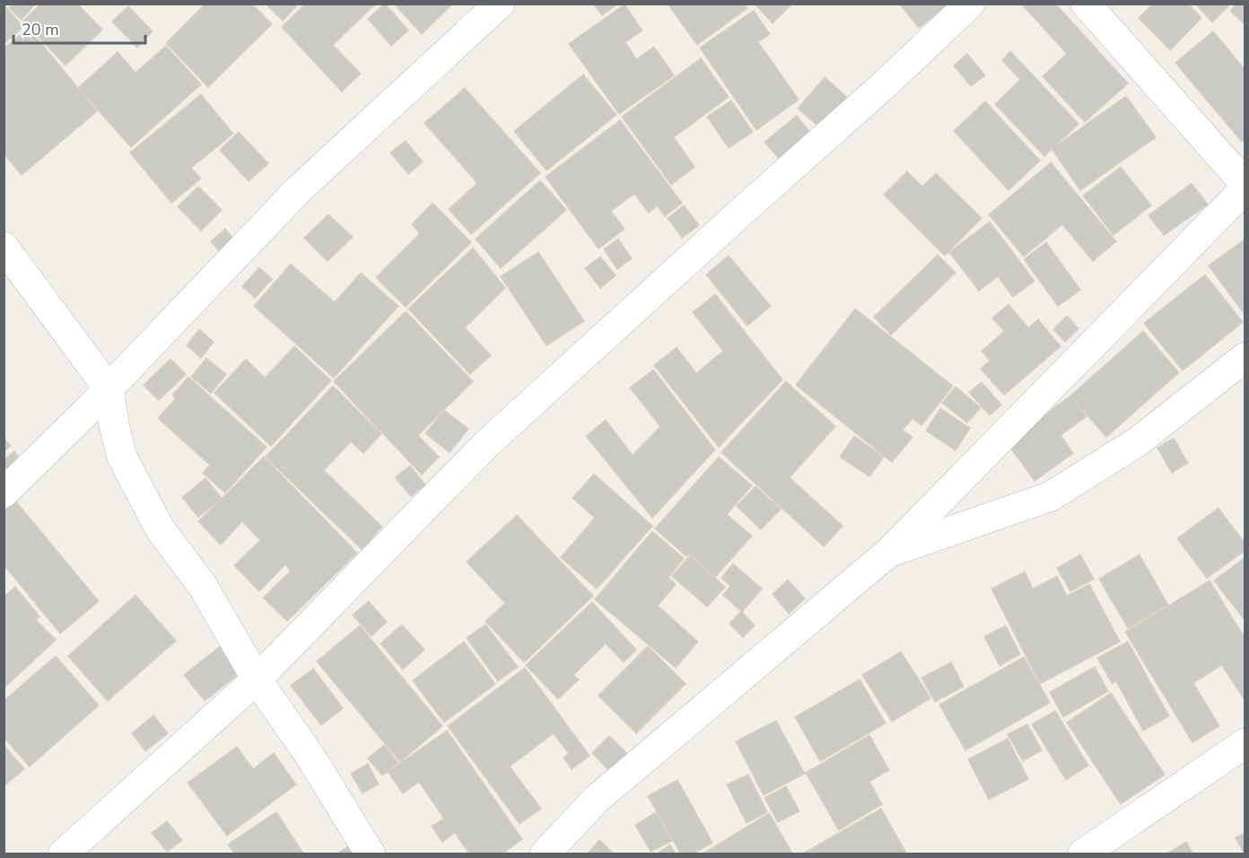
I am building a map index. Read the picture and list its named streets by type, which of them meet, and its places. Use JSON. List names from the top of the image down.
{
  "scale_bar": "20 m"
}
